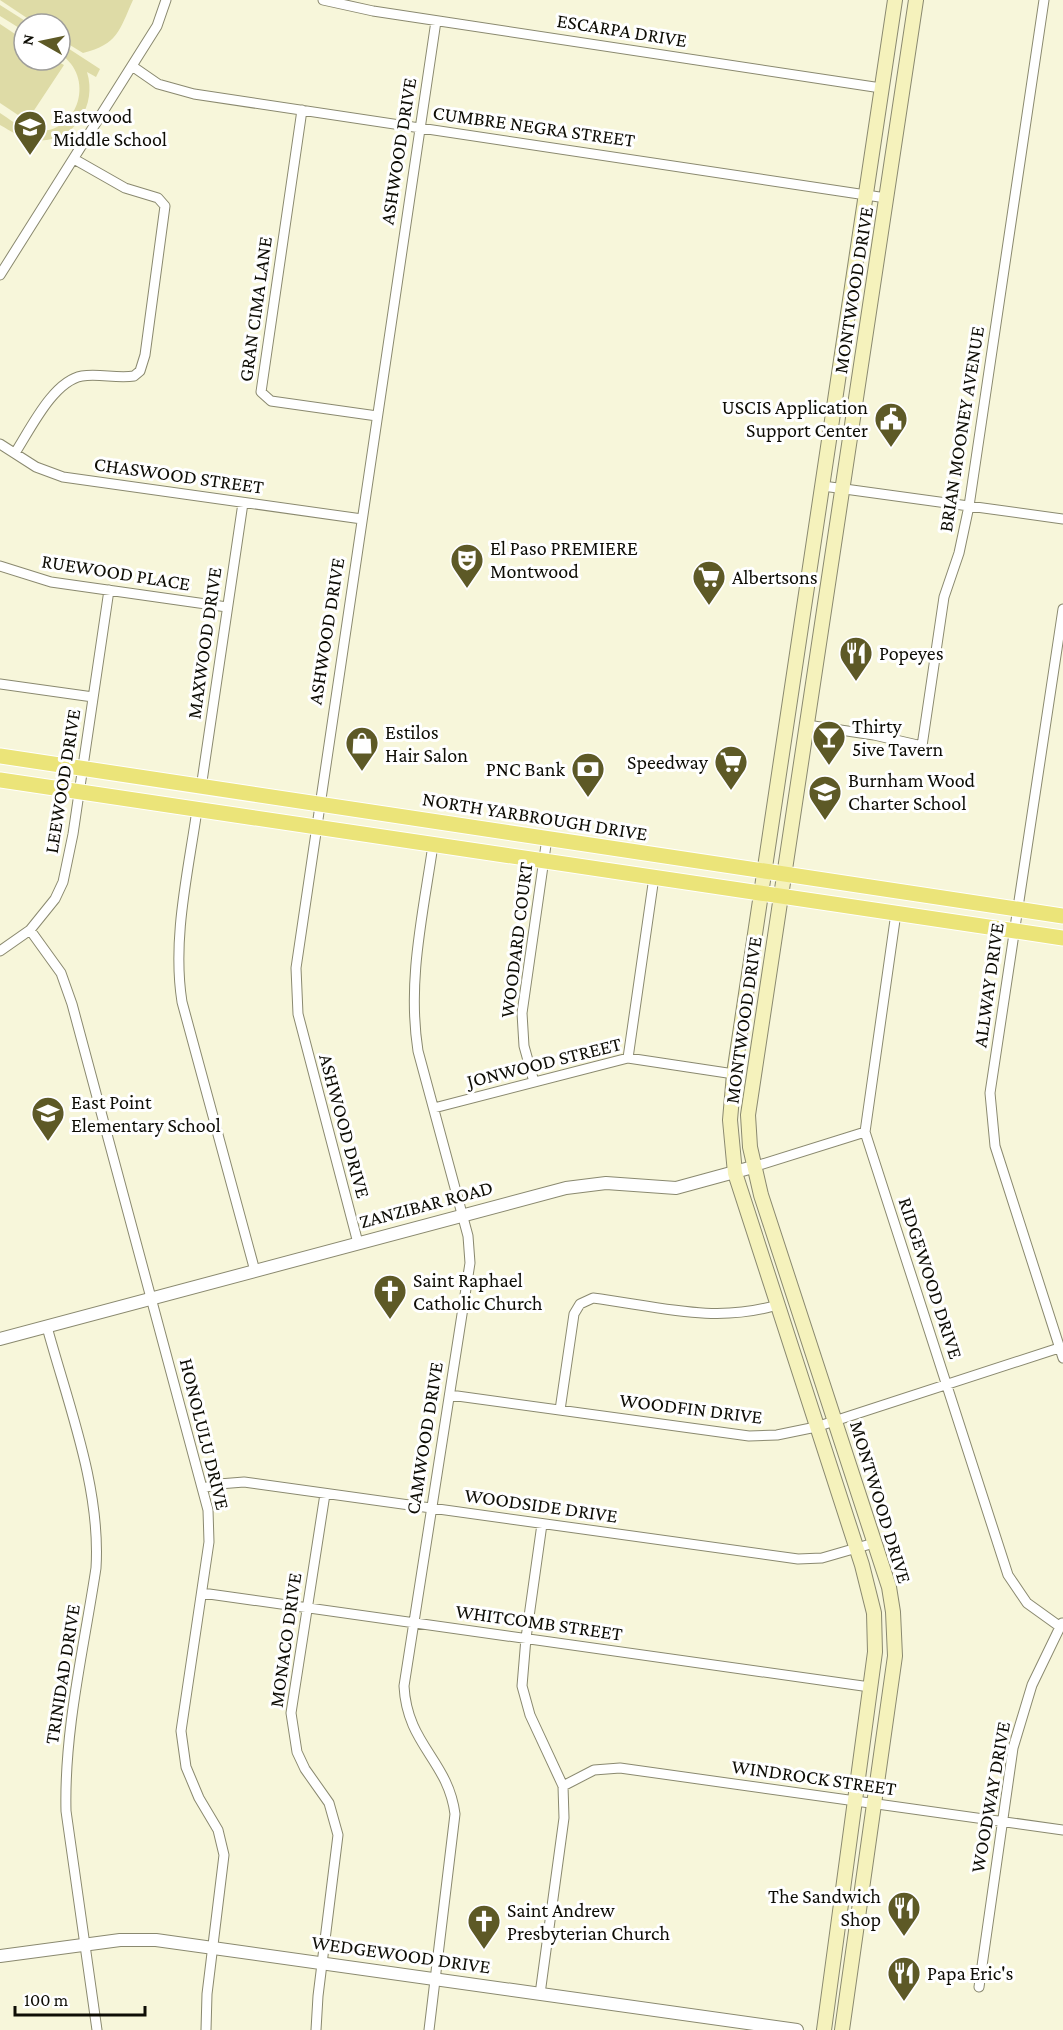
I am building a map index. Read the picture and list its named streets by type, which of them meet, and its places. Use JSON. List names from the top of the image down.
{
  "streets": {
    "main road": ["MONTWOOD DRIVE", "NORTH YARBROUGH DRIVE"],
    "street": [
      "ESCARPA DRIVE",
      "CUMBRE NEGRA STREET",
      "ASHWOOD DRIVE",
      "GRAN CIMA LANE",
      "BRIAN MOONEY AVENUE",
      "CHASWOOD STREET",
      "RUEWOOD PLACE",
      "MAXWOOD DRIVE",
      "LEEWOOD DRIVE",
      "WOODARD COURT",
      "ALLWAY DRIVE",
      "JONWOOD STREET",
      "ZANZIBAR ROAD",
      "RIDGEWOOD DRIVE",
      "WOODFIN DRIVE",
      "HONOLULU DRIVE",
      "CAMWOOD DRIVE",
      "WOODSIDE DRIVE",
      "WHITCOMB STREET",
      "MONACO DRIVE",
      "TRINIDAD DRIVE",
      "WINDROCK STREET",
      "WOODWAY DRIVE",
      "WEDGEWOOD DRIVE"
    ]
  },
  "crossings": [
    ["ESCARPA DRIVE", "ASHWOOD DRIVE"],
    ["ESCARPA DRIVE", "MONTWOOD DRIVE"],
    ["CUMBRE NEGRA STREET", "ASHWOOD DRIVE"],
    ["CUMBRE NEGRA STREET", "MONTWOOD DRIVE"],
    ["CUMBRE NEGRA STREET", "GRAN CIMA LANE"],
    ["ASHWOOD DRIVE", "GRAN CIMA LANE"],
    ["ASHWOOD DRIVE", "CHASWOOD STREET"],
    ["ASHWOOD DRIVE", "NORTH YARBROUGH DRIVE"],
    ["ASHWOOD DRIVE", "ZANZIBAR ROAD"],
    ["MONTWOOD DRIVE", "BRIAN MOONEY AVENUE"],
    ["MONTWOOD DRIVE", "NORTH YARBROUGH DRIVE"],
    ["MONTWOOD DRIVE", "JONWOOD STREET"],
    ["MONTWOOD DRIVE", "ZANZIBAR ROAD"],
    ["MONTWOOD DRIVE", "WOODFIN DRIVE"],
    ["MONTWOOD DRIVE", "WOODSIDE DRIVE"],
    ["MONTWOOD DRIVE", "WHITCOMB STREET"],
    ["MONTWOOD DRIVE", "WINDROCK STREET"],
    ["CHASWOOD STREET", "MAXWOOD DRIVE"],
    ["RUEWOOD PLACE", "MAXWOOD DRIVE"],
    ["RUEWOOD PLACE", "LEEWOOD DRIVE"],
    ["MAXWOOD DRIVE", "NORTH YARBROUGH DRIVE"],
    ["LEEWOOD DRIVE", "NORTH YARBROUGH DRIVE"],
    ["LEEWOOD DRIVE", "HONOLULU DRIVE"],
    ["NORTH YARBROUGH DRIVE", "WOODARD COURT"],
    ["NORTH YARBROUGH DRIVE", "ALLWAY DRIVE"],
    ["WOODARD COURT", "JONWOOD STREET"],
    ["ALLWAY DRIVE", "WOODFIN DRIVE"],
    ["JONWOOD STREET", "CAMWOOD DRIVE"],
    ["ZANZIBAR ROAD", "RIDGEWOOD DRIVE"],
    ["ZANZIBAR ROAD", "HONOLULU DRIVE"],
    ["ZANZIBAR ROAD", "CAMWOOD DRIVE"],
    ["ZANZIBAR ROAD", "TRINIDAD DRIVE"],
    ["RIDGEWOOD DRIVE", "WOODFIN DRIVE"],
    ["RIDGEWOOD DRIVE", "WOODWAY DRIVE"],
    ["WOODFIN DRIVE", "CAMWOOD DRIVE"],
    ["HONOLULU DRIVE", "WOODSIDE DRIVE"],
    ["HONOLULU DRIVE", "WHITCOMB STREET"],
    ["HONOLULU DRIVE", "WEDGEWOOD DRIVE"],
    ["CAMWOOD DRIVE", "WOODSIDE DRIVE"],
    ["CAMWOOD DRIVE", "WHITCOMB STREET"],
    ["CAMWOOD DRIVE", "WEDGEWOOD DRIVE"],
    ["WOODSIDE DRIVE", "MONACO DRIVE"],
    ["WHITCOMB STREET", "MONACO DRIVE"],
    ["MONACO DRIVE", "WEDGEWOOD DRIVE"],
    ["TRINIDAD DRIVE", "WEDGEWOOD DRIVE"],
    ["WINDROCK STREET", "WOODWAY DRIVE"]
  ],
  "places": {
    "school or university": ["Eastwood Middle School", "Burnham Wood Charter School", "East Point Elementary School"],
    "public building": ["USCIS Application Support Center"],
    "theatre": ["El Paso PREMIERE Montwood"],
    "supermarket": ["Albertsons", "Speedway"],
    "restaurant": ["Popeyes", "The Sandwich Shop", "Papa Eric's"],
    "bar": ["Thirty 5ive Tavern"],
    "shop": ["Estilos Hair Salon"],
    "bank": ["PNC Bank"],
    "church": ["Saint Raphael Catholic Church", "Saint Andrew Presbyterian Church"]
  },
  "scale_bar": "100 m",
  "north": "left"
}
